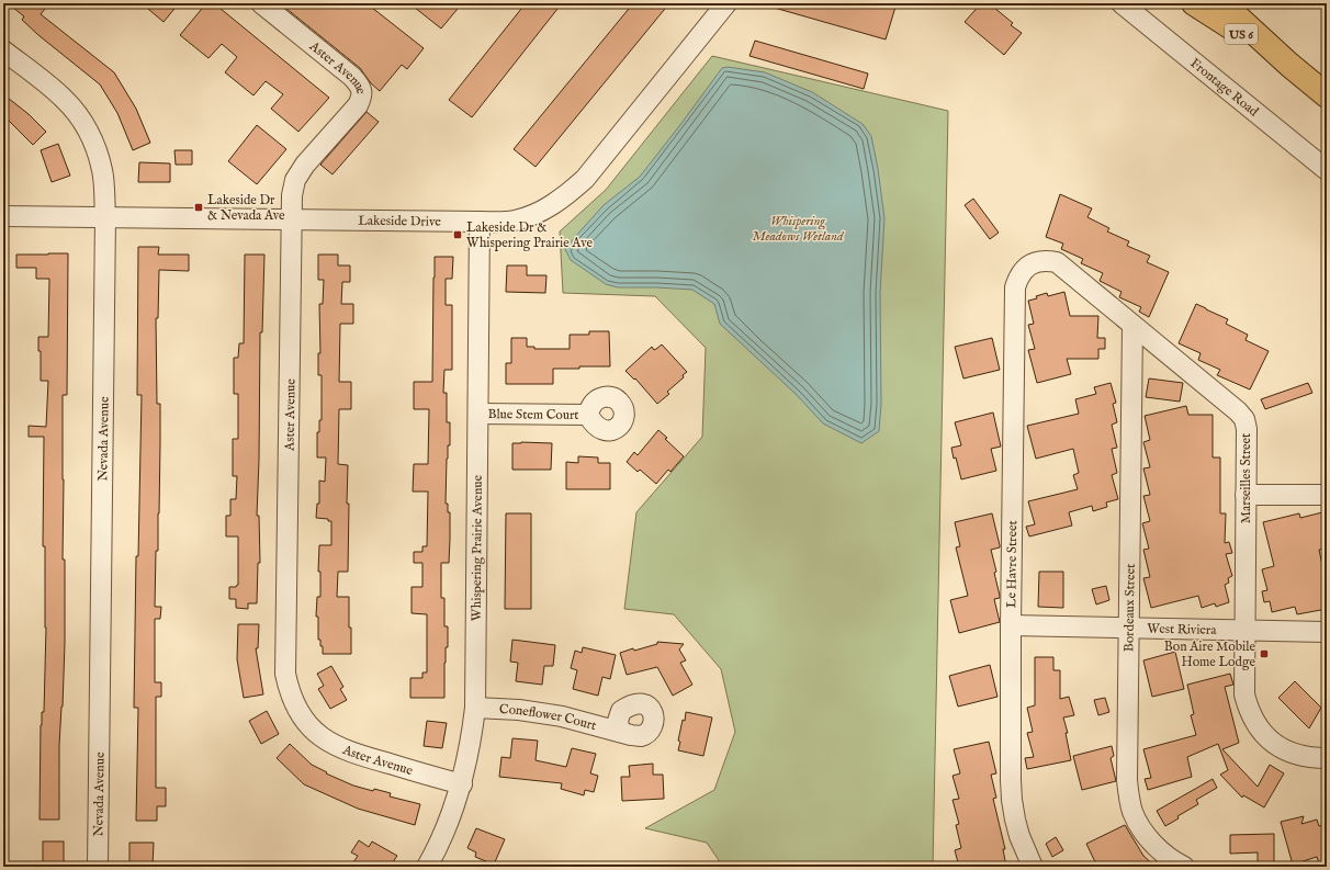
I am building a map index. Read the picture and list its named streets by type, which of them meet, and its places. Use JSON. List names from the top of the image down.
{
  "streets": {
    "main road": ["US 6"],
    "street": [
      "Aster Avenue",
      "Frontage Road",
      "Lakeside Drive",
      "Blue Stem Court",
      "Nevada Avenue",
      "Marseilles Street",
      "Whispering Prairie Avenue",
      "Le Havre Street",
      "Bordeaux Street",
      "West Riviera",
      "Coneflower Court"
    ]
  },
  "crossings": [
    ["Aster Avenue", "Lakeside Drive"],
    ["Aster Avenue", "Whispering Prairie Avenue"],
    ["Lakeside Drive", "Nevada Avenue"],
    ["Lakeside Drive", "Whispering Prairie Avenue"],
    ["Blue Stem Court", "Whispering Prairie Avenue"],
    ["Marseilles Street", "Le Havre Street"],
    ["Marseilles Street", "Bordeaux Street"],
    ["Marseilles Street", "West Riviera"],
    ["Whispering Prairie Avenue", "Coneflower Court"],
    ["Le Havre Street", "West Riviera"],
    ["Bordeaux Street", "West Riviera"]
  ],
  "parks": ["Whispering Meadows Wetland"],
  "places": {
    "transit": ["Lakeside Dr & Nevada Ave", "Lakeside Dr & Whispering Prairie Ave", "Bon Aire Mobile Home Lodge"]
  }
}
